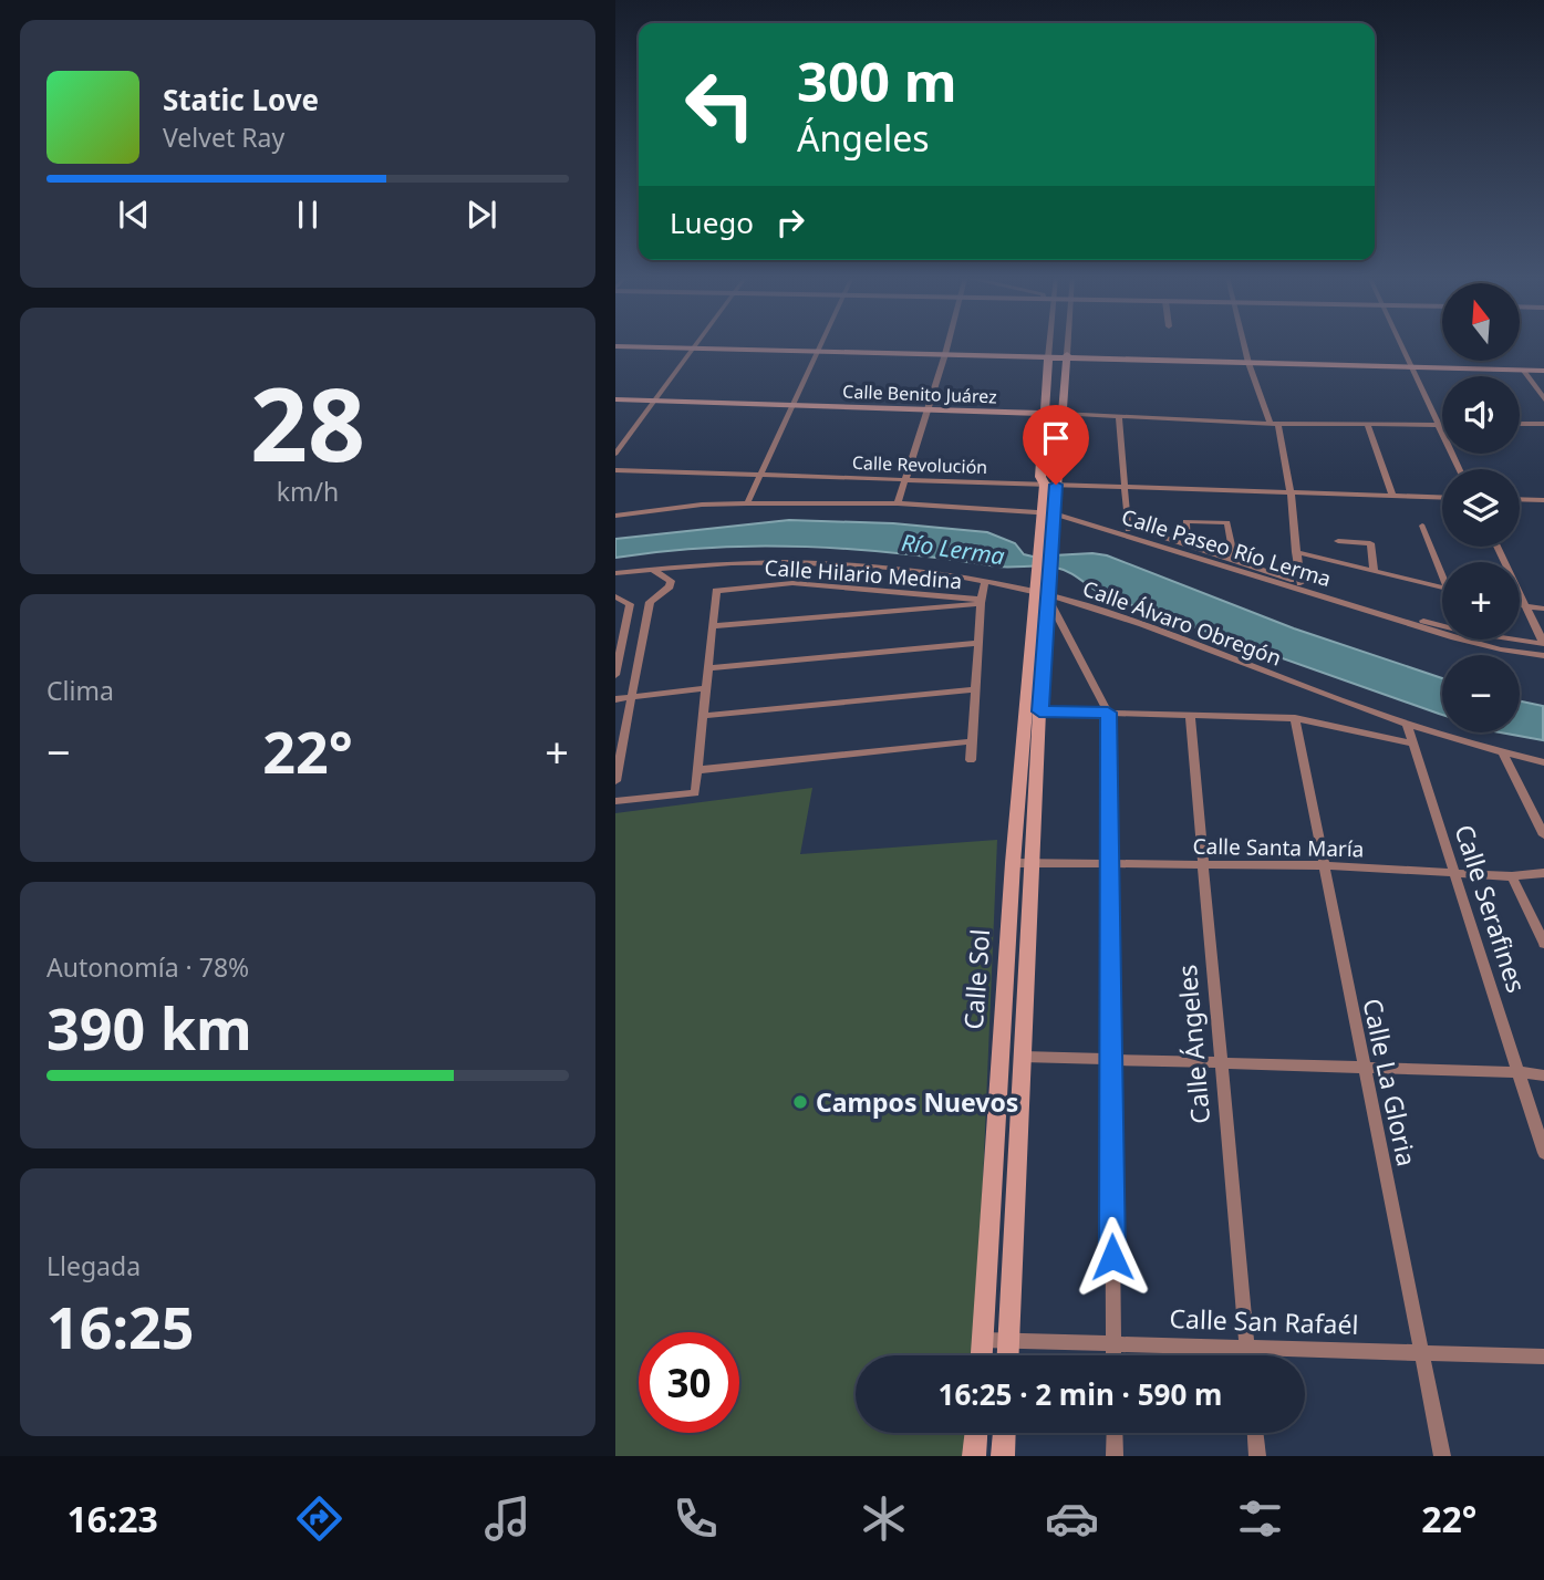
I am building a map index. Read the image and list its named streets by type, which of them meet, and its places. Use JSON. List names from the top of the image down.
{
  "streets": {
    "street": [
      "Calle Benito Juárez",
      "Calle Revolución",
      "Calle Paseo Río Lerma",
      "Calle Hilario Medina",
      "Calle Álvaro Obregón",
      "Calle Santa María",
      "Calle Serafines",
      "Calle Sol",
      "Calle Ángeles",
      "Calle La Gloria",
      "Calle San Rafaél"
    ]
  },
  "crossings": [
    ["Calle Álvaro Obregón", "Calle Serafines"],
    ["Calle Álvaro Obregón", "Calle Sol"],
    ["Calle Santa María", "Calle Serafines"],
    ["Calle Santa María", "Calle Sol"],
    ["Calle Santa María", "Calle Ángeles"],
    ["Calle Santa María", "Calle La Gloria"],
    ["Calle Sol", "Calle San Rafaél"],
    ["Calle Ángeles", "Calle San Rafaél"],
    ["Calle La Gloria", "Calle San Rafaél"]
  ],
  "water": ["Río Lerma"],
  "places": ["Campos Nuevos"],
  "north": "top",
  "page": {
    "turn": ["300 m", "Ángeles"],
    "song": ["Static Love", "Velvet Ray"],
    "then": "Luego",
    "map_buttons": ["+", "−"],
    "tile": [
      ["28", "km/h"],
      "Clima",
      ["Autonomía · 78%", "390 km"],
      ["Llegada", "16:25"]
    ],
    "heat": ["−", "22°", "+"],
    "limit": "30",
    "trip": "16:25 · 2 min · 590 m",
    "tabs": ["16:23", "22°"]
  }
}
